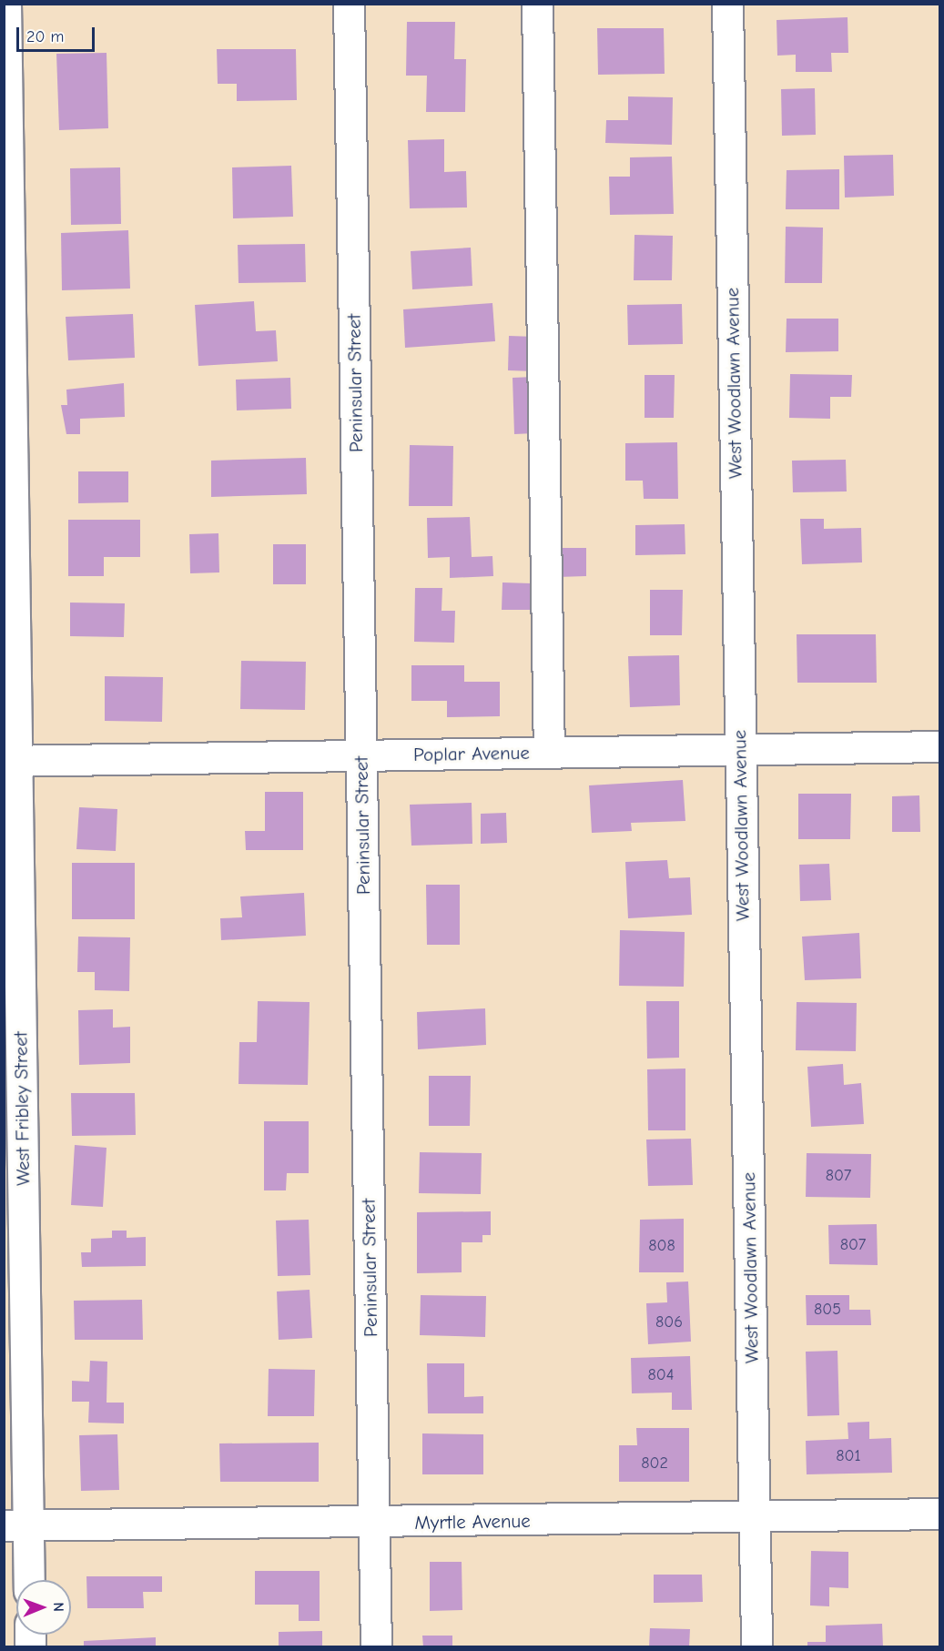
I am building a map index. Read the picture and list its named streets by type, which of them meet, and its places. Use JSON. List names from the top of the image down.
{
  "streets": {
    "street": [
      "Peninsular Street",
      "West Woodlawn Avenue",
      "Poplar Avenue",
      "West Fribley Street",
      "Myrtle Avenue"
    ]
  },
  "crossings": [
    ["Peninsular Street", "Poplar Avenue"],
    ["Peninsular Street", "Myrtle Avenue"],
    ["West Woodlawn Avenue", "Poplar Avenue"],
    ["West Woodlawn Avenue", "Myrtle Avenue"],
    ["Poplar Avenue", "West Fribley Street"],
    ["West Fribley Street", "Myrtle Avenue"]
  ],
  "house_numbers": [
    "807",
    "807",
    "808",
    "805",
    "806",
    "804",
    "801",
    "802"
  ],
  "scale_bar": "20 m",
  "north": "right"
}
